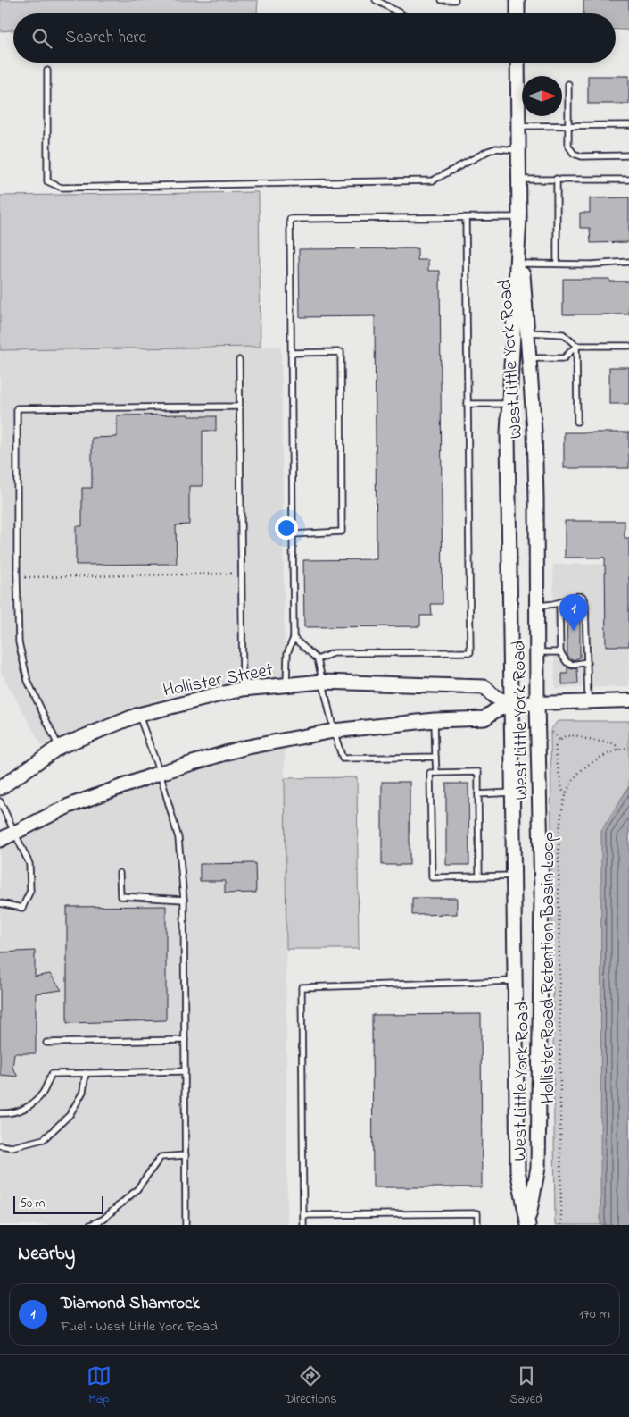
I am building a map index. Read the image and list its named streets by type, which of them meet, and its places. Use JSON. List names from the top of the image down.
{
  "streets": {
    "main road": ["West Little York Road", "Hollister Street"],
    "path": ["Hollister Road Retention Basin Loop"]
  },
  "crossings": [
    ["West Little York Road", "Hollister Street"]
  ],
  "scale_bar": "50 m",
  "north": "right",
  "page": {
    "search": "Search here",
    "pins": "1",
    "scale": "50 m",
    "heading": "Nearby",
    "list": [
      {
        "mark": "1",
        "name": "Diamond Shamrock",
        "note": "Fuel · West Little York Road",
        "value": "170 m"
      }
    ],
    "nav": ["Map", "Directions", "Saved"]
  }
}
